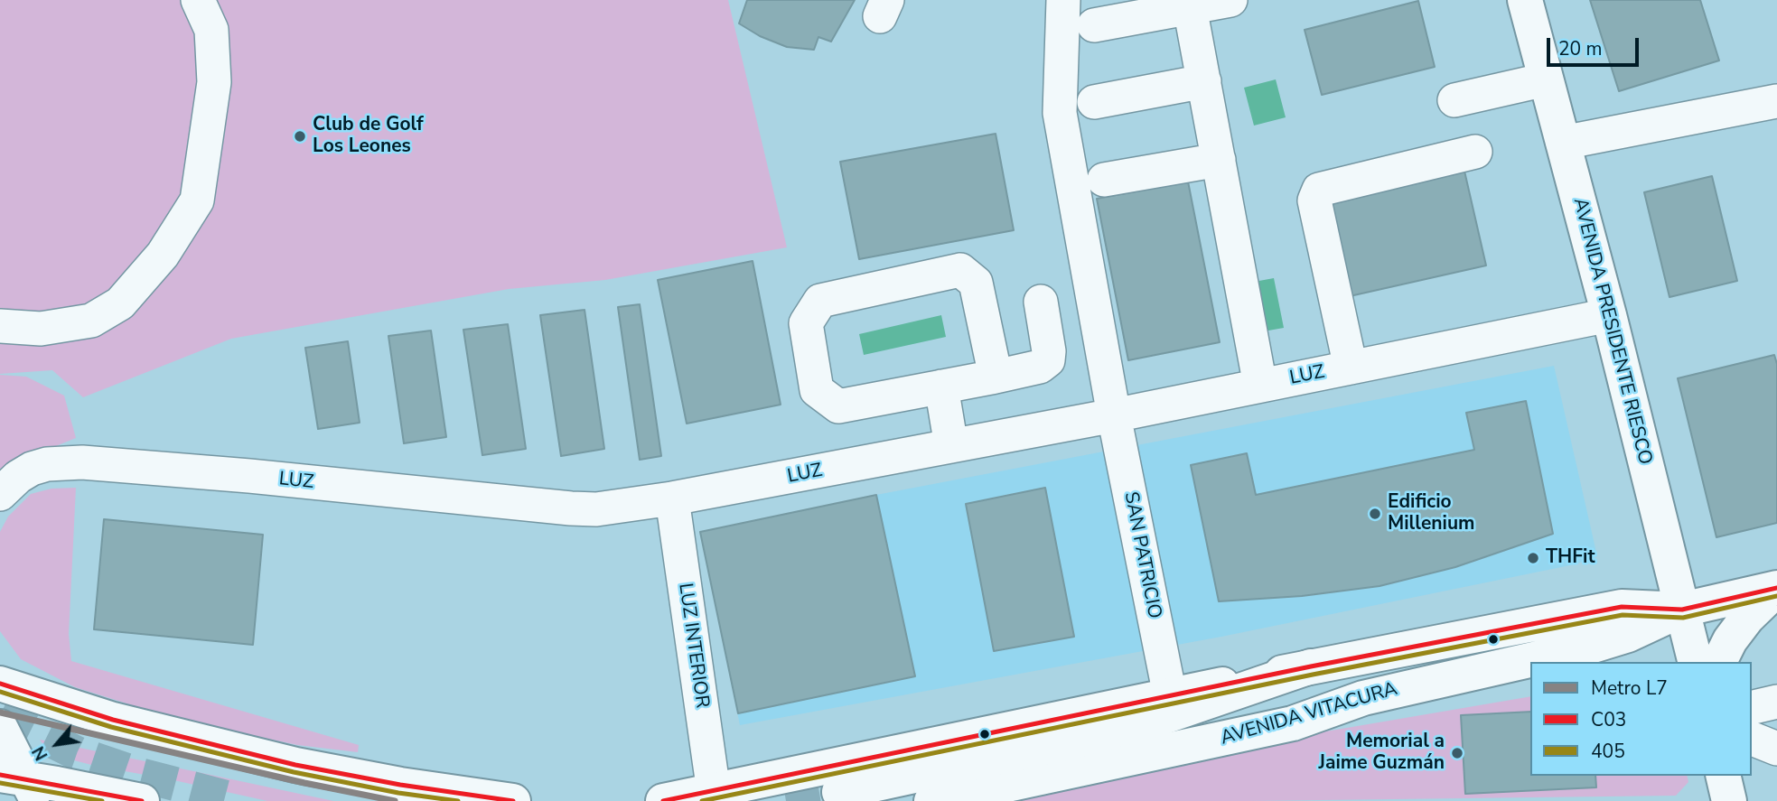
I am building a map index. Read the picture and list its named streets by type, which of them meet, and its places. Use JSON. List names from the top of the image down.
{
  "streets": {
    "main road": ["AVENIDA PRESIDENTE RIESCO", "AVENIDA VITACURA"],
    "street": ["LUZ", "SAN PATRICIO", "LUZ INTERIOR"]
  },
  "crossings": [
    ["AVENIDA PRESIDENTE RIESCO", "LUZ"],
    ["AVENIDA PRESIDENTE RIESCO", "AVENIDA VITACURA"],
    ["LUZ", "SAN PATRICIO"],
    ["LUZ", "LUZ INTERIOR"],
    ["SAN PATRICIO", "AVENIDA VITACURA"],
    ["LUZ INTERIOR", "AVENIDA VITACURA"]
  ],
  "places": [
    "Club de Golf Los Leones",
    "Edificio Millenium",
    "THFit",
    "Memorial a Jaime Guzmán"
  ],
  "lines": ["transit line C03", "transit line 405", "metro line L7"],
  "legend": ["Metro L7", "C03", "405"],
  "scale_bar": "20 m",
  "north": "bottom left"
}
